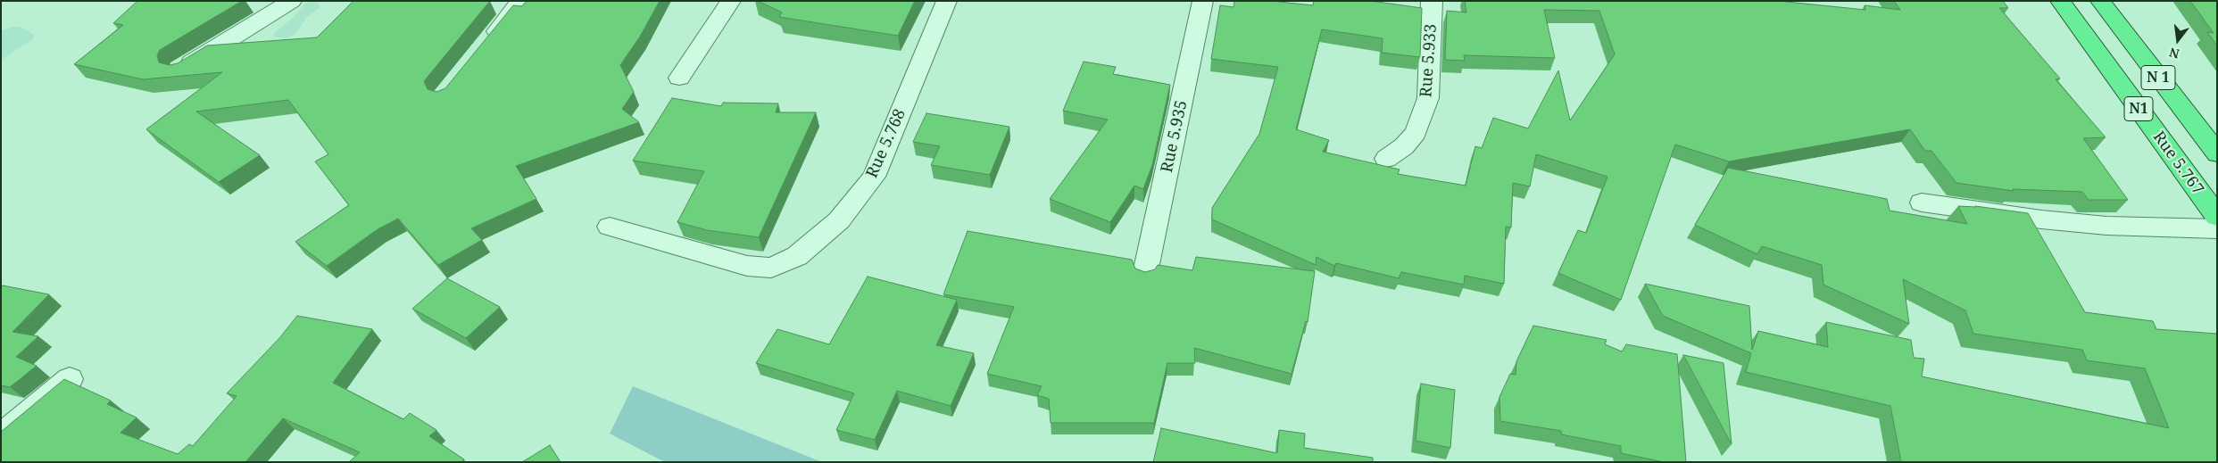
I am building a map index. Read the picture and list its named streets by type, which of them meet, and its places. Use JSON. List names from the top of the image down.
{
  "streets": {
    "highway": ["N 1", "N1", "Rue 5.767"],
    "street": ["Rue 5.933", "Rue 5.935", "Rue 5.768"]
  },
  "north": "bottom"
}
